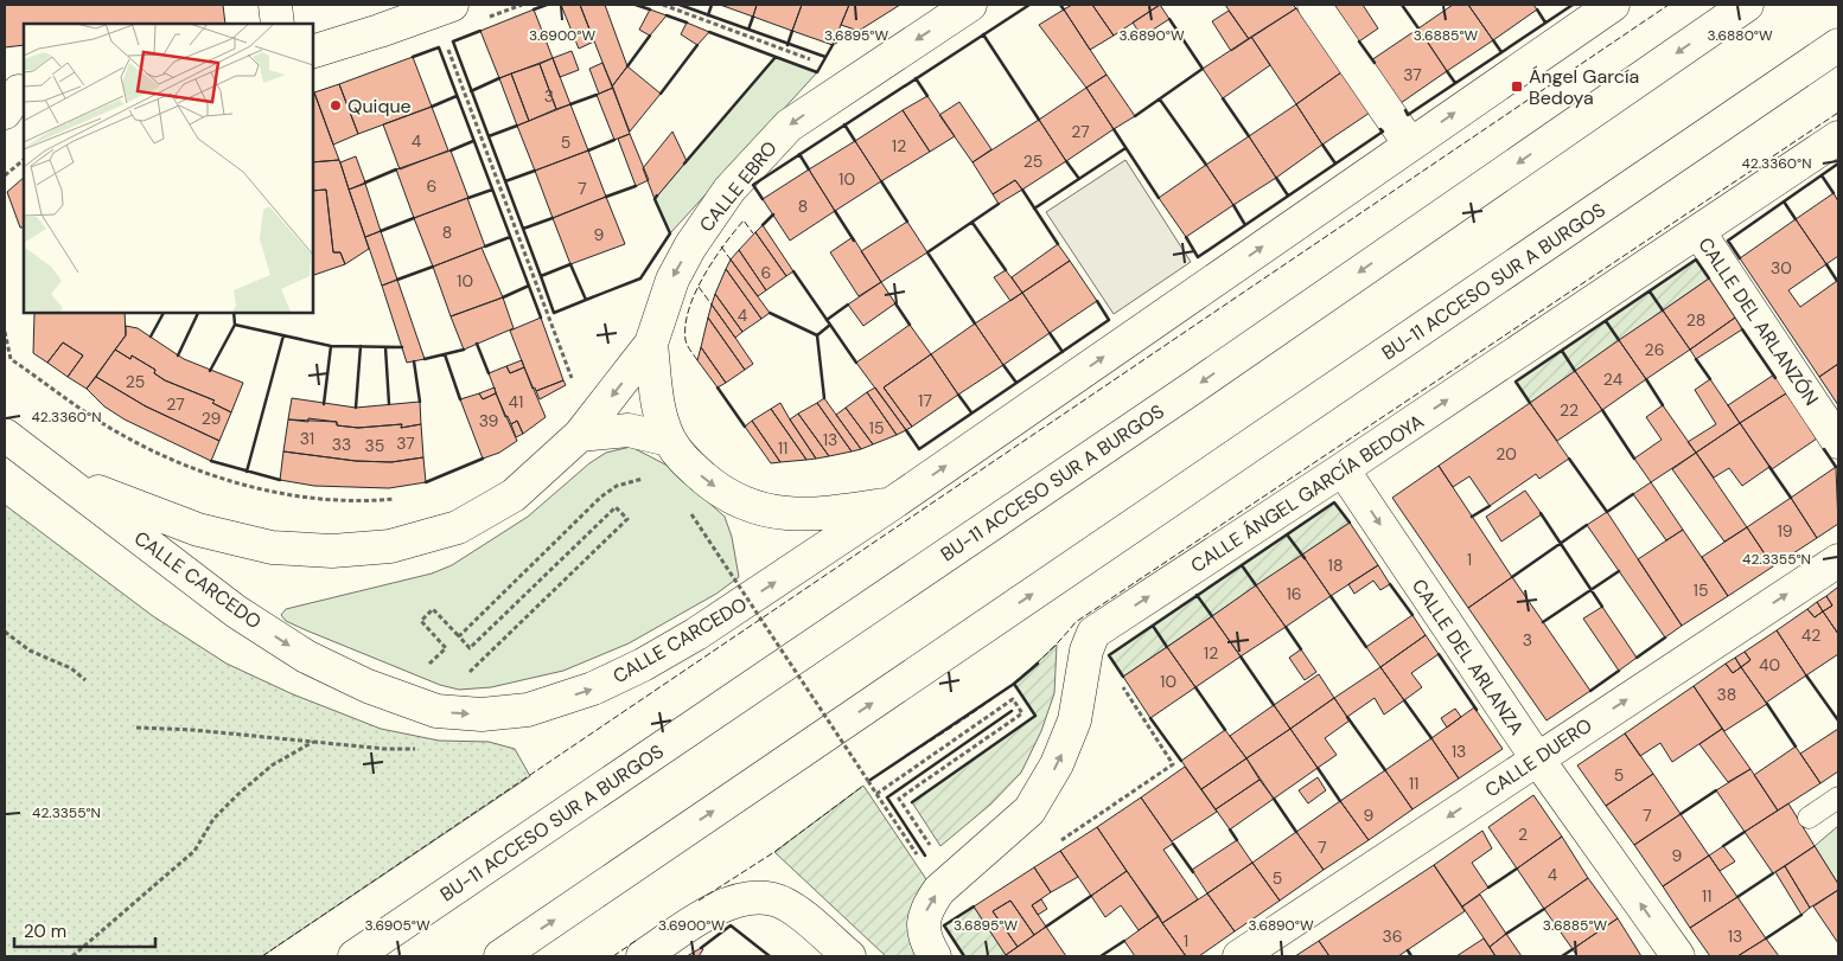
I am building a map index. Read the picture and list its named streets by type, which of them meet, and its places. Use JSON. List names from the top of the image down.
{
  "streets": {
    "main road": [
      "CALLE EBRO",
      "BU-11 ACCESO SUR A BURGOS",
      "CALLE DEL ARLANZÓN",
      "CALLE ÁNGEL GARCÍA BEDOYA",
      "CALLE CARCEDO",
      "CALLE DEL ARLANZA",
      "CALLE DUERO"
    ]
  },
  "crossings": [
    ["CALLE EBRO", "CALLE CARCEDO"],
    ["CALLE DEL ARLANZÓN", "CALLE ÁNGEL GARCÍA BEDOYA"],
    ["CALLE ÁNGEL GARCÍA BEDOYA", "CALLE DEL ARLANZA"],
    ["CALLE DEL ARLANZA", "CALLE DUERO"]
  ],
  "one_way": ["CALLE EBRO"],
  "places": {
    "transit": ["Ángel García Bedoya"],
    "other": ["Quique"]
  },
  "house_numbers": [
    "37",
    "3",
    "27",
    "4",
    "5",
    "12",
    "25",
    "10",
    "6",
    "7",
    "8",
    "8",
    "9",
    "30",
    "6",
    "10",
    "4",
    "28",
    "26",
    "24",
    "25",
    "17",
    "41",
    "27",
    "22",
    "29",
    "39",
    "15",
    "31",
    "13",
    "37",
    "33",
    "35",
    "11",
    "20",
    "19",
    "1",
    "18",
    "15",
    "16",
    "42",
    "3",
    "12",
    "40",
    "10",
    "38",
    "13",
    "5",
    "11",
    "9",
    "7",
    "2",
    "7",
    "9",
    "4",
    "5",
    "11",
    "36",
    "13",
    "1"
  ],
  "scale_bar": "20 m",
  "coordinates": [
    "3.6900°W",
    "3.6895°W",
    "3.6890°W",
    "3.6885°W",
    "3.6880°W",
    "42.3360°N",
    "42.3355°N",
    "3.6905°W"
  ]
}
